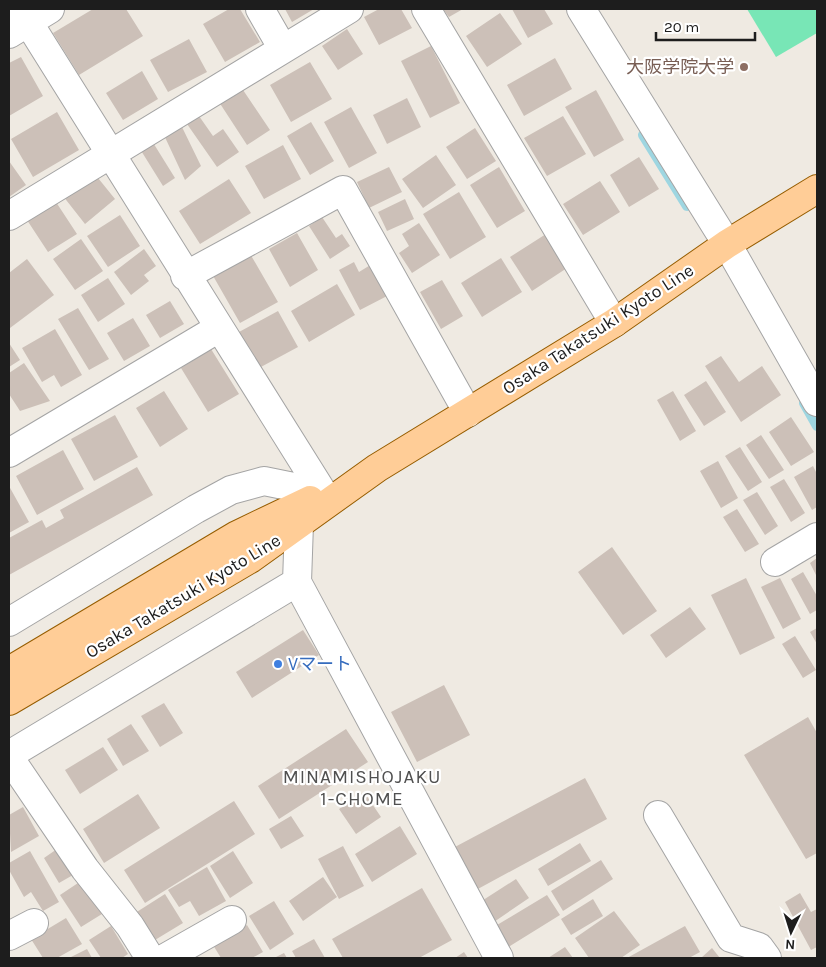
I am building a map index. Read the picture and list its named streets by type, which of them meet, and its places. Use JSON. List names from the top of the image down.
{
  "streets": {
    "main road": ["Osaka Takatsuki Kyoto Line"]
  },
  "districts": ["MINAMISHOJAKU 1-CHOME"],
  "places": ["大阪学院大学", "Vマート"],
  "scale_bar": "20 m",
  "north": "bottom"
}
